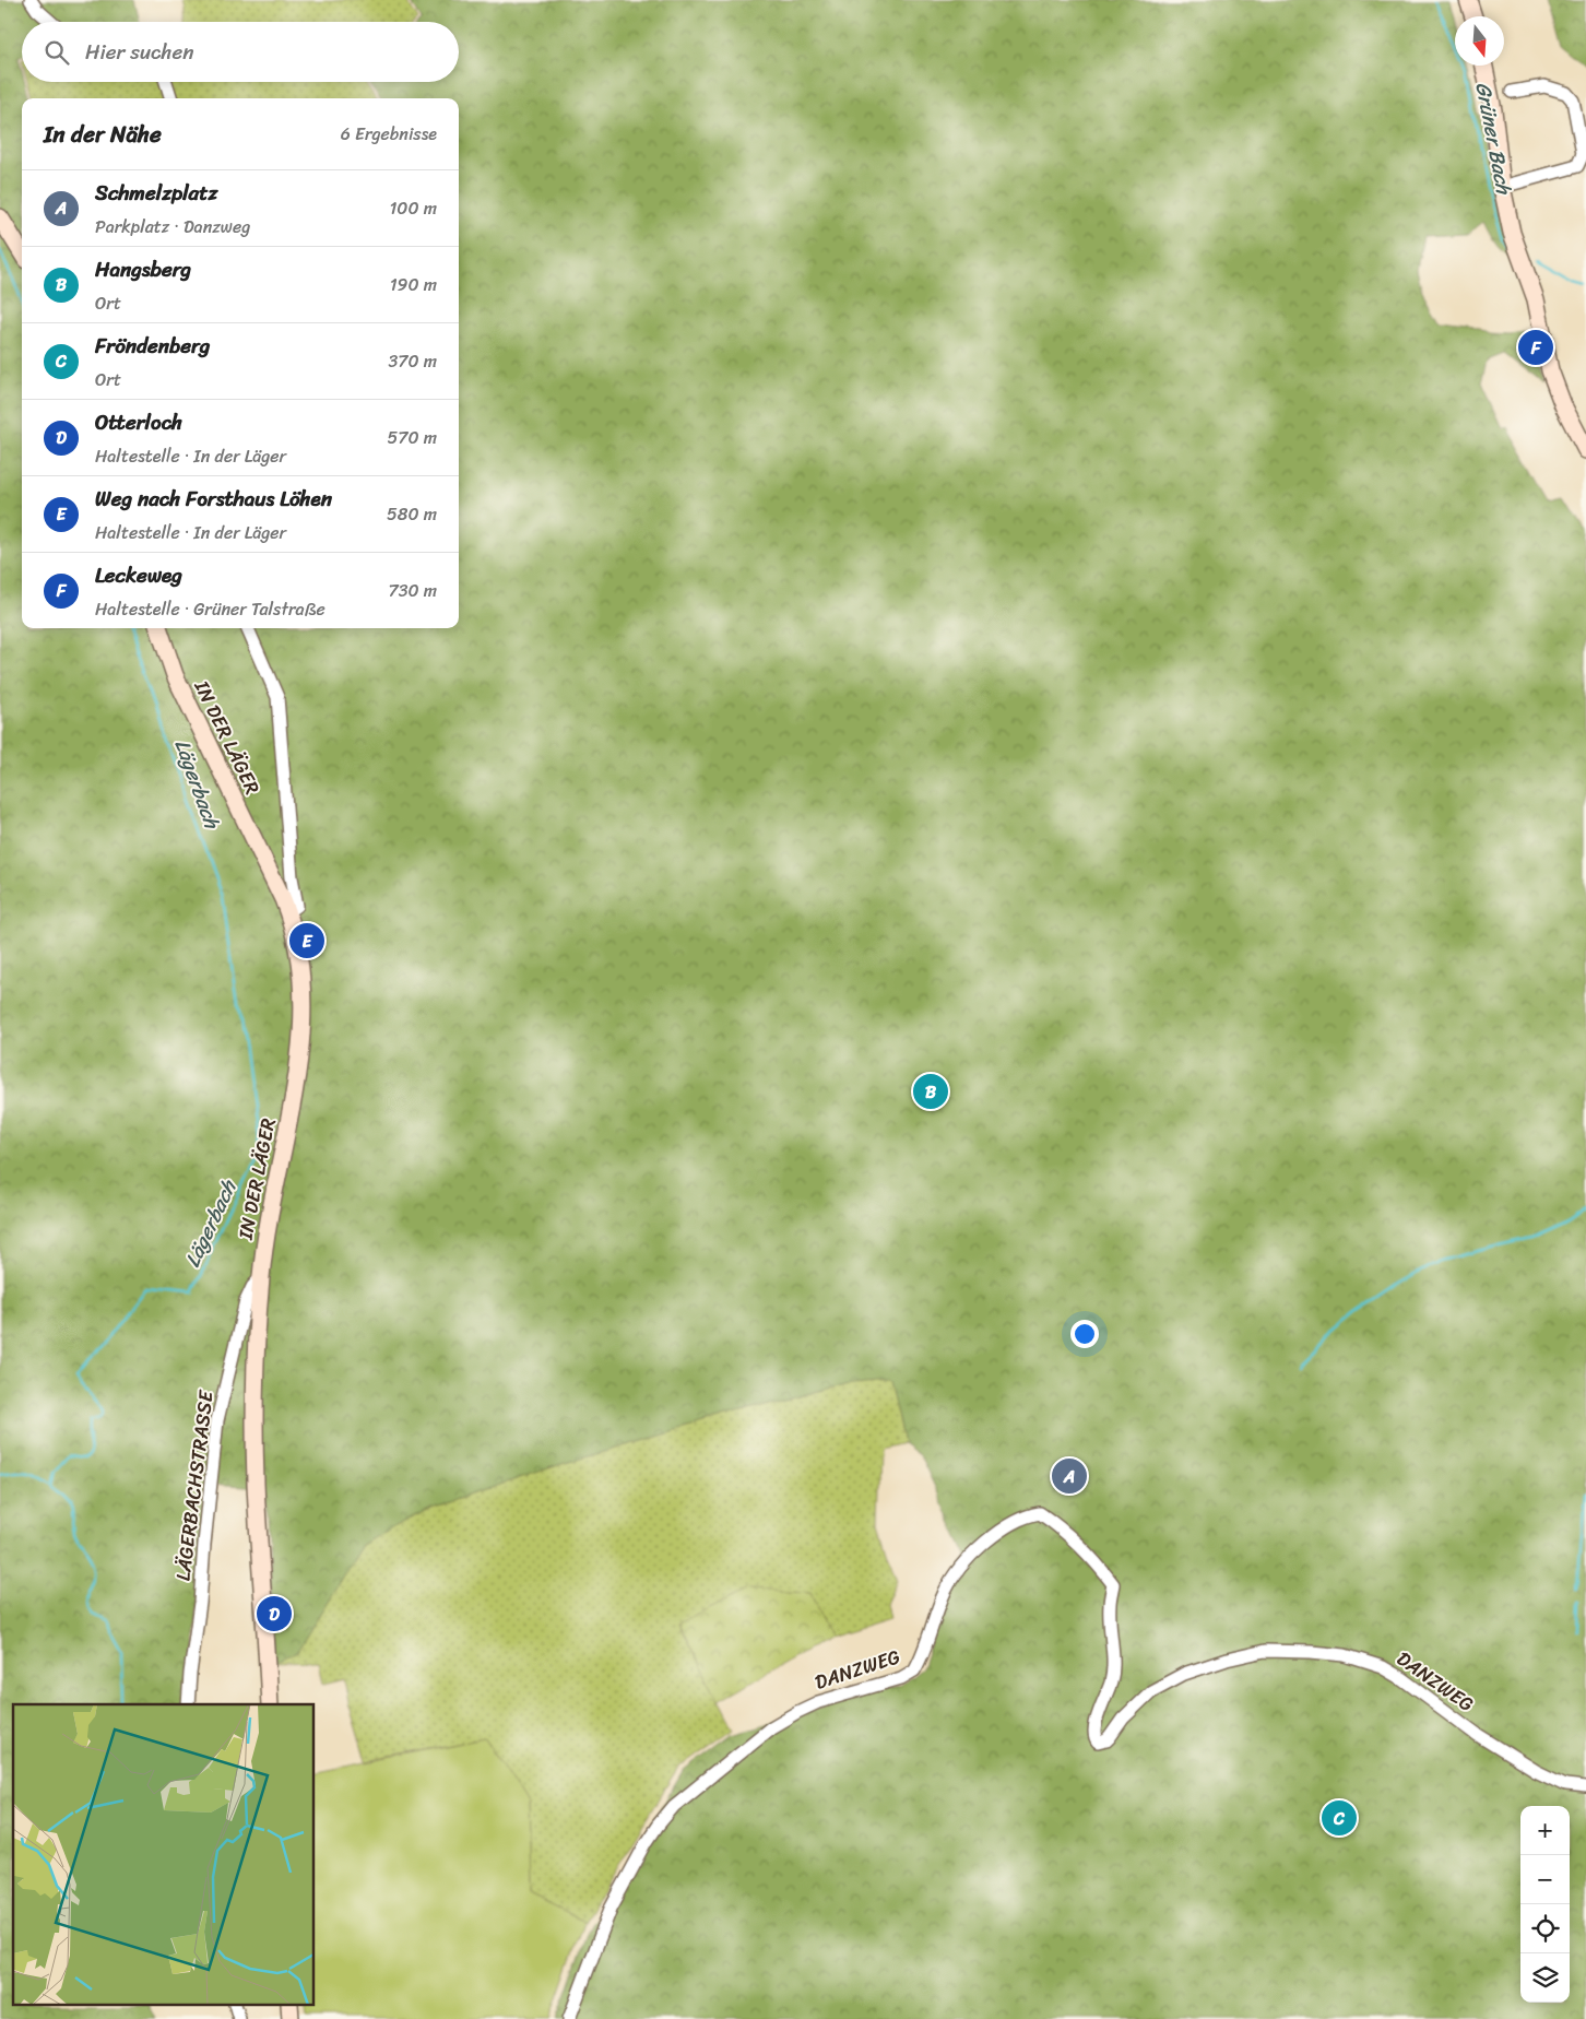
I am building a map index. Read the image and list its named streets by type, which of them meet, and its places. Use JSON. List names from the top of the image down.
{
  "streets": {
    "main road": ["IN DER LÄGER"],
    "street": ["LÄGERBACHSTRASSE", "DANZWEG"]
  },
  "crossings": [
    ["IN DER LÄGER", "LÄGERBACHSTRASSE"]
  ],
  "water": ["Grüner Bach", "Lägerbach"],
  "north": "bottom",
  "page": {
    "search": "Hier suchen",
    "heading": ["In der Nähe", "6 Ergebnisse"],
    "list": [
      {
        "mark": "A",
        "name": "Schmelzplatz",
        "note": "Parkplatz · Danzweg",
        "value": "100 m"
      },
      {
        "mark": "B",
        "name": "Hangsberg",
        "note": "Ort",
        "value": "190 m"
      },
      {
        "mark": "C",
        "name": "Fröndenberg",
        "note": "Ort",
        "value": "370 m"
      },
      {
        "mark": "D",
        "name": "Otterloch",
        "note": "Haltestelle · In der Läger",
        "value": "570 m"
      },
      {
        "mark": "E",
        "name": "Weg nach Forsthaus Löhen",
        "note": "Haltestelle · In der Läger",
        "value": "580 m"
      },
      {
        "mark": "F",
        "name": "Leckeweg",
        "note": "Haltestelle · Grüner Talstraße",
        "value": "730 m"
      }
    ],
    "pins": [
      "F",
      "E",
      "B",
      "A",
      "D",
      "C"
    ],
    "map_buttons": ["+", "−"]
  }
}
